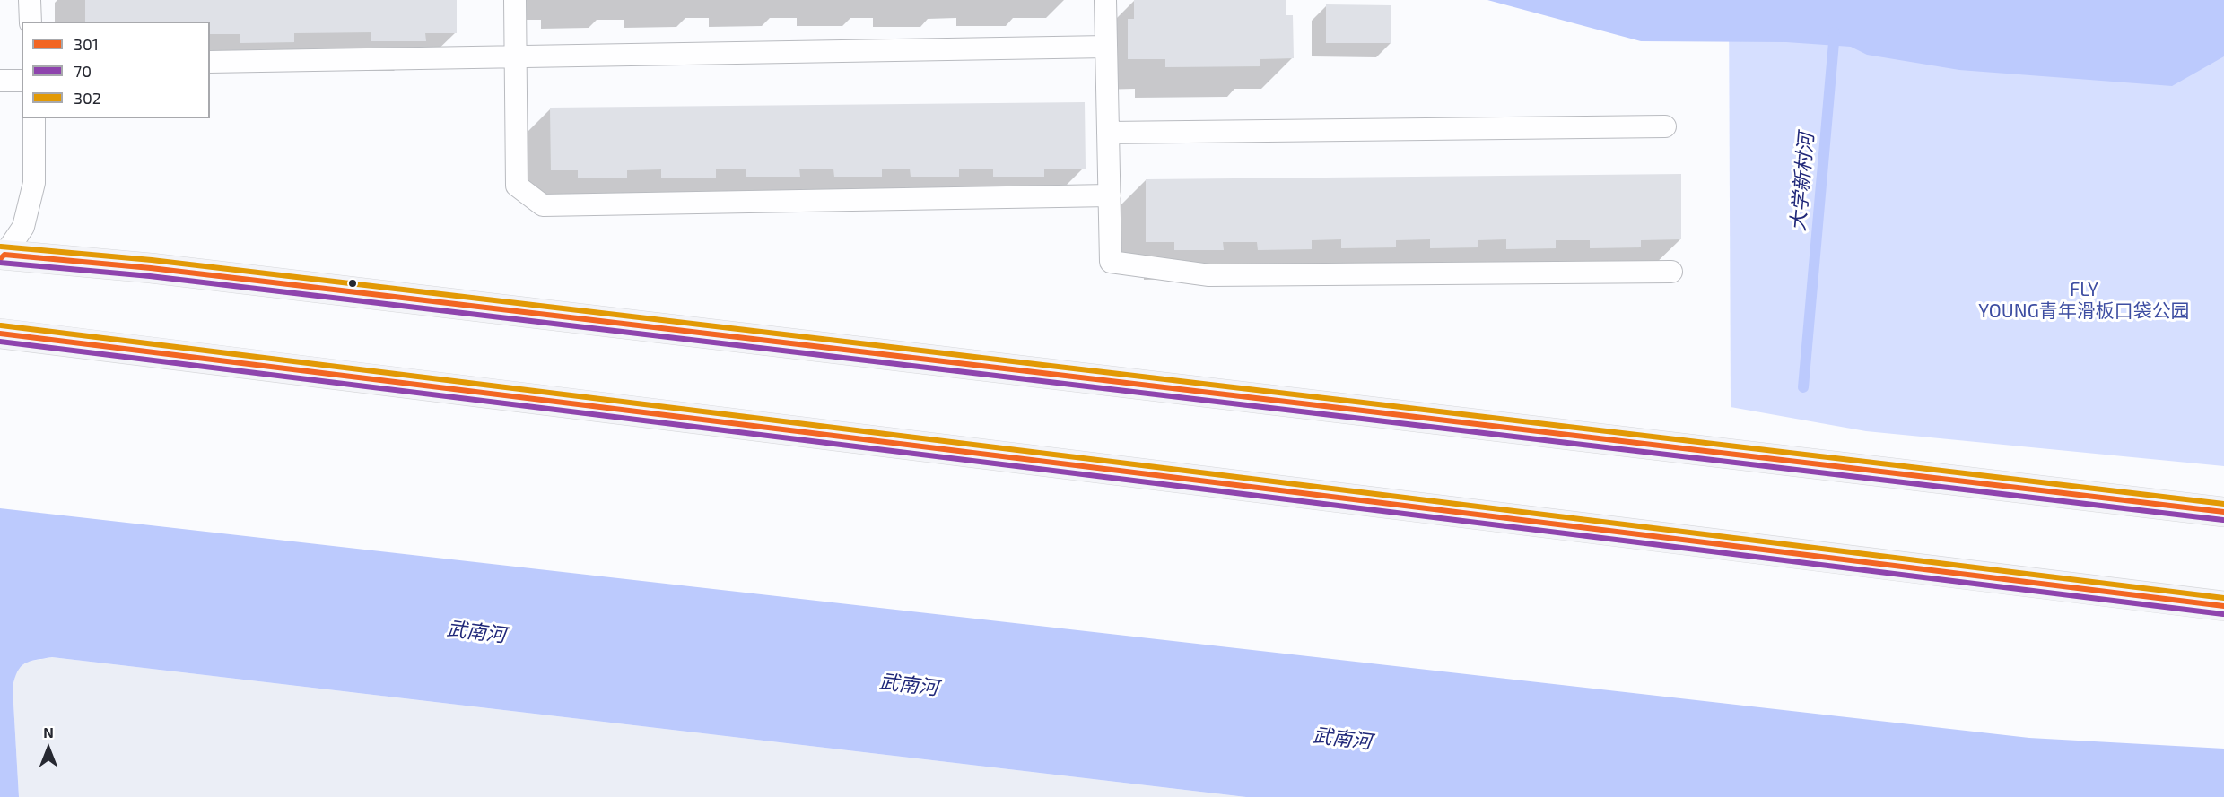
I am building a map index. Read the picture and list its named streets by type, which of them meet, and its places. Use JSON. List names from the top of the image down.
{
  "water": ["大学新村河", "武南河"],
  "parks": ["FLY YOUNG青年滑板口袋公园"],
  "lines": ["transit line 302", "transit line 301", "transit line 70"],
  "legend": ["301", "70", "302"],
  "north": "top"
}
